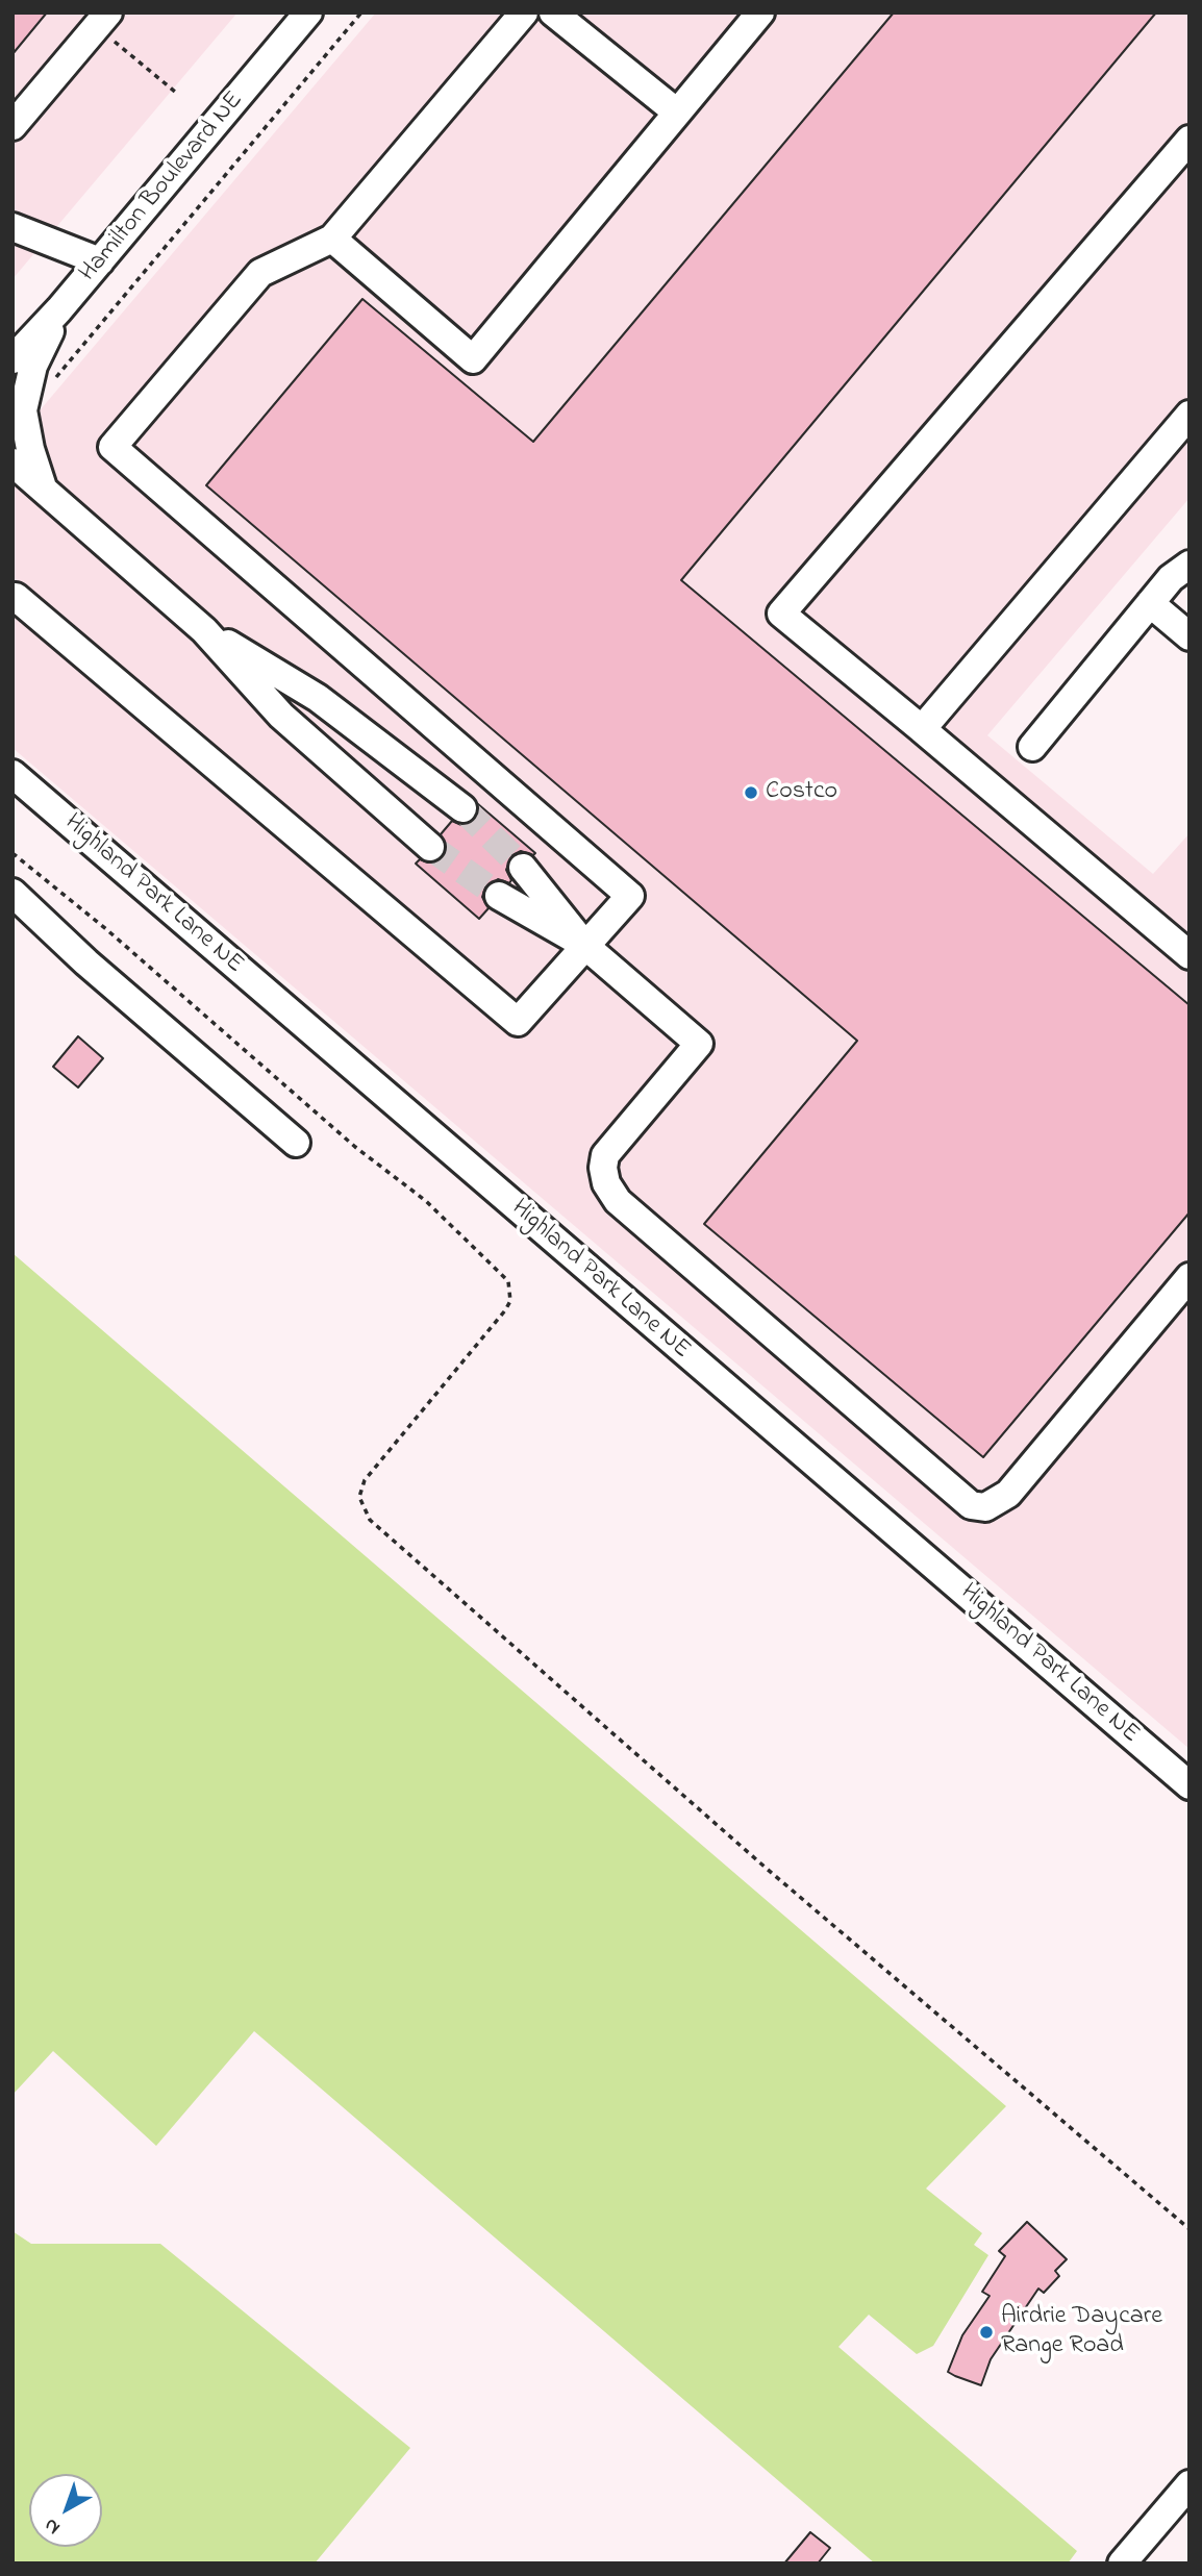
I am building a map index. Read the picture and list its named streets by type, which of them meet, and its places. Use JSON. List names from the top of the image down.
{
  "streets": {
    "street": ["Hamilton Boulevard NE", "Highland Park Lane NE"]
  },
  "places": ["Costco", "Airdrie Daycare Range Road"],
  "north": "bottom left"
}
